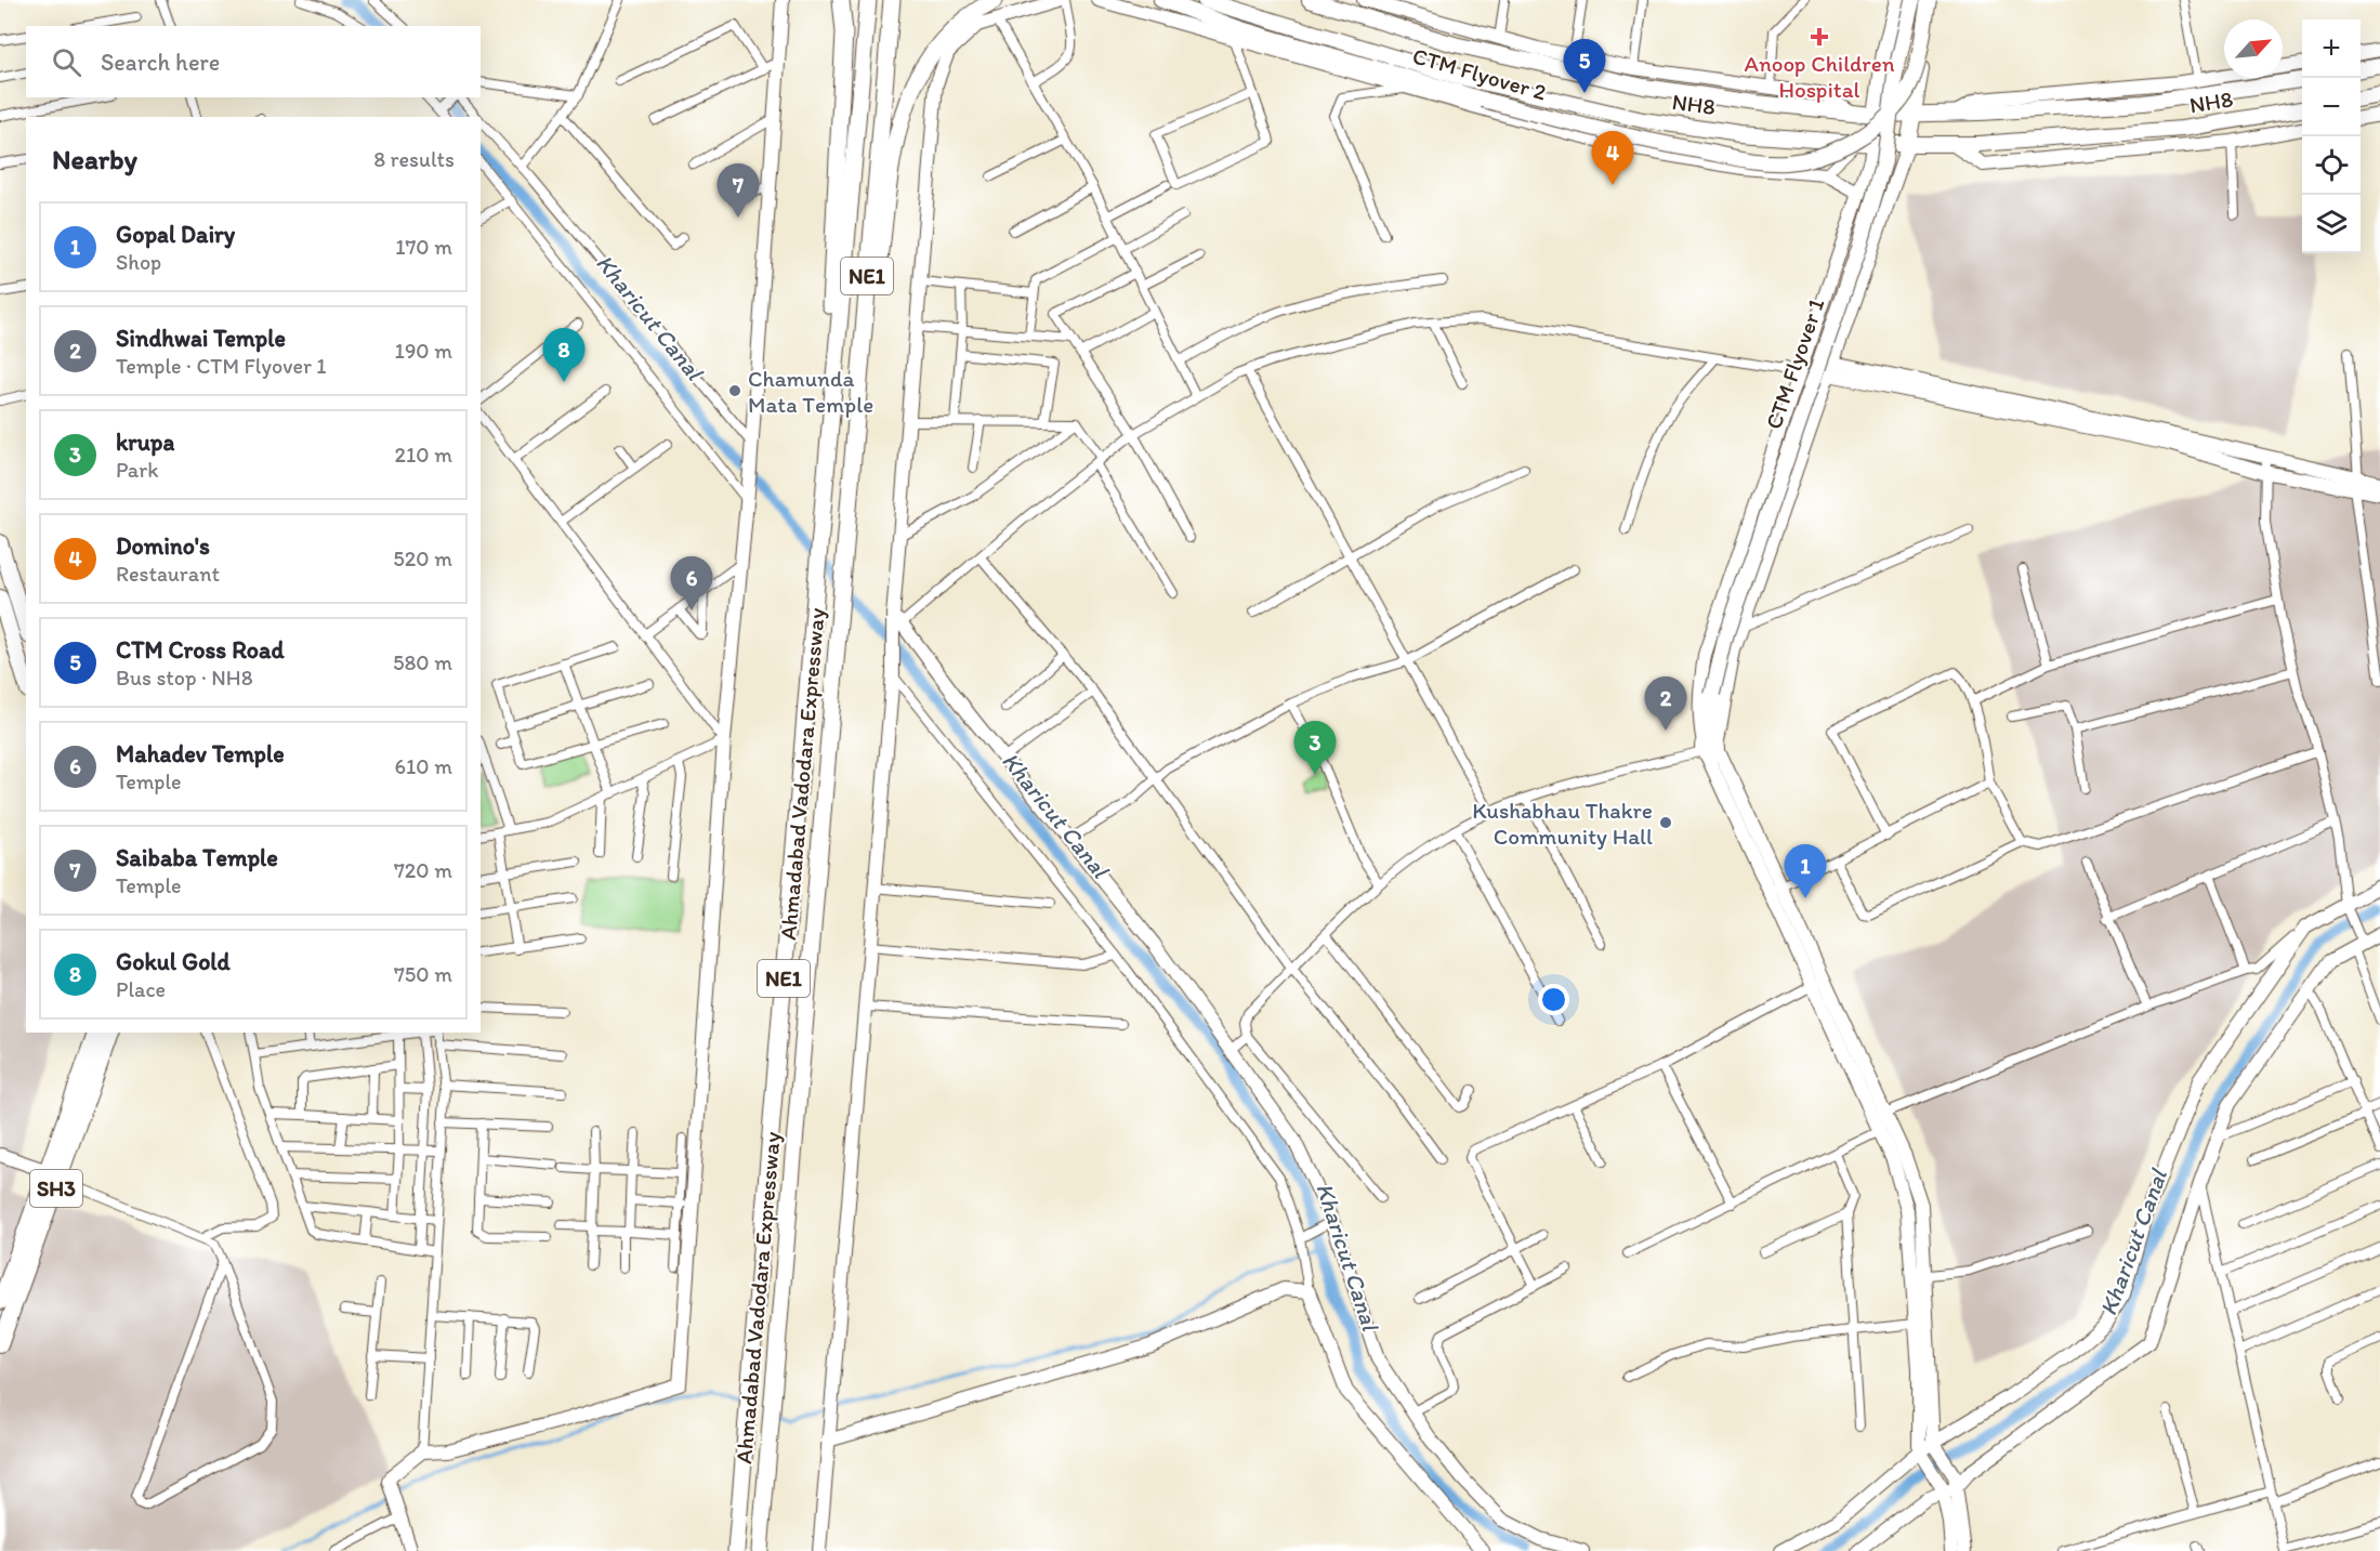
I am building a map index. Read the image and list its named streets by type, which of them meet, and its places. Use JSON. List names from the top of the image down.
{
  "streets": {
    "highway": ["NE1", "Ahmadabad Vadodara Expressway"],
    "main road": [
      "CTM Flyover 2",
      "NH8",
      "CTM Flyover 1",
      "SH3"
    ]
  },
  "water": ["Kharicut Canal"],
  "places": {
    "health": ["Anoop Children Hospital"],
    "other": ["Chamunda Mata Temple", "Kushabhau Thakre Community Hall"]
  },
  "north": "top right",
  "page": {
    "map_buttons": ["+", "−"],
    "search": "Search here",
    "pins": [
      "5",
      "4",
      "7",
      "8",
      "6",
      "2",
      "3",
      "1"
    ],
    "heading": ["Nearby", "8 results"],
    "list": [
      {
        "mark": "1",
        "name": "Gopal Dairy",
        "note": "Shop",
        "value": "170 m"
      },
      {
        "mark": "2",
        "name": "Sindhwai Temple",
        "note": "Temple · CTM Flyover 1",
        "value": "190 m"
      },
      {
        "mark": "3",
        "name": "krupa",
        "note": "Park",
        "value": "210 m"
      },
      {
        "mark": "4",
        "name": "Domino's",
        "note": "Restaurant",
        "value": "520 m"
      },
      {
        "mark": "5",
        "name": "CTM Cross Road",
        "note": "Bus stop · NH8",
        "value": "580 m"
      },
      {
        "mark": "6",
        "name": "Mahadev Temple",
        "note": "Temple",
        "value": "610 m"
      },
      {
        "mark": "7",
        "name": "Saibaba Temple",
        "note": "Temple",
        "value": "720 m"
      },
      {
        "mark": "8",
        "name": "Gokul Gold",
        "note": "Place",
        "value": "750 m"
      }
    ]
  }
}
